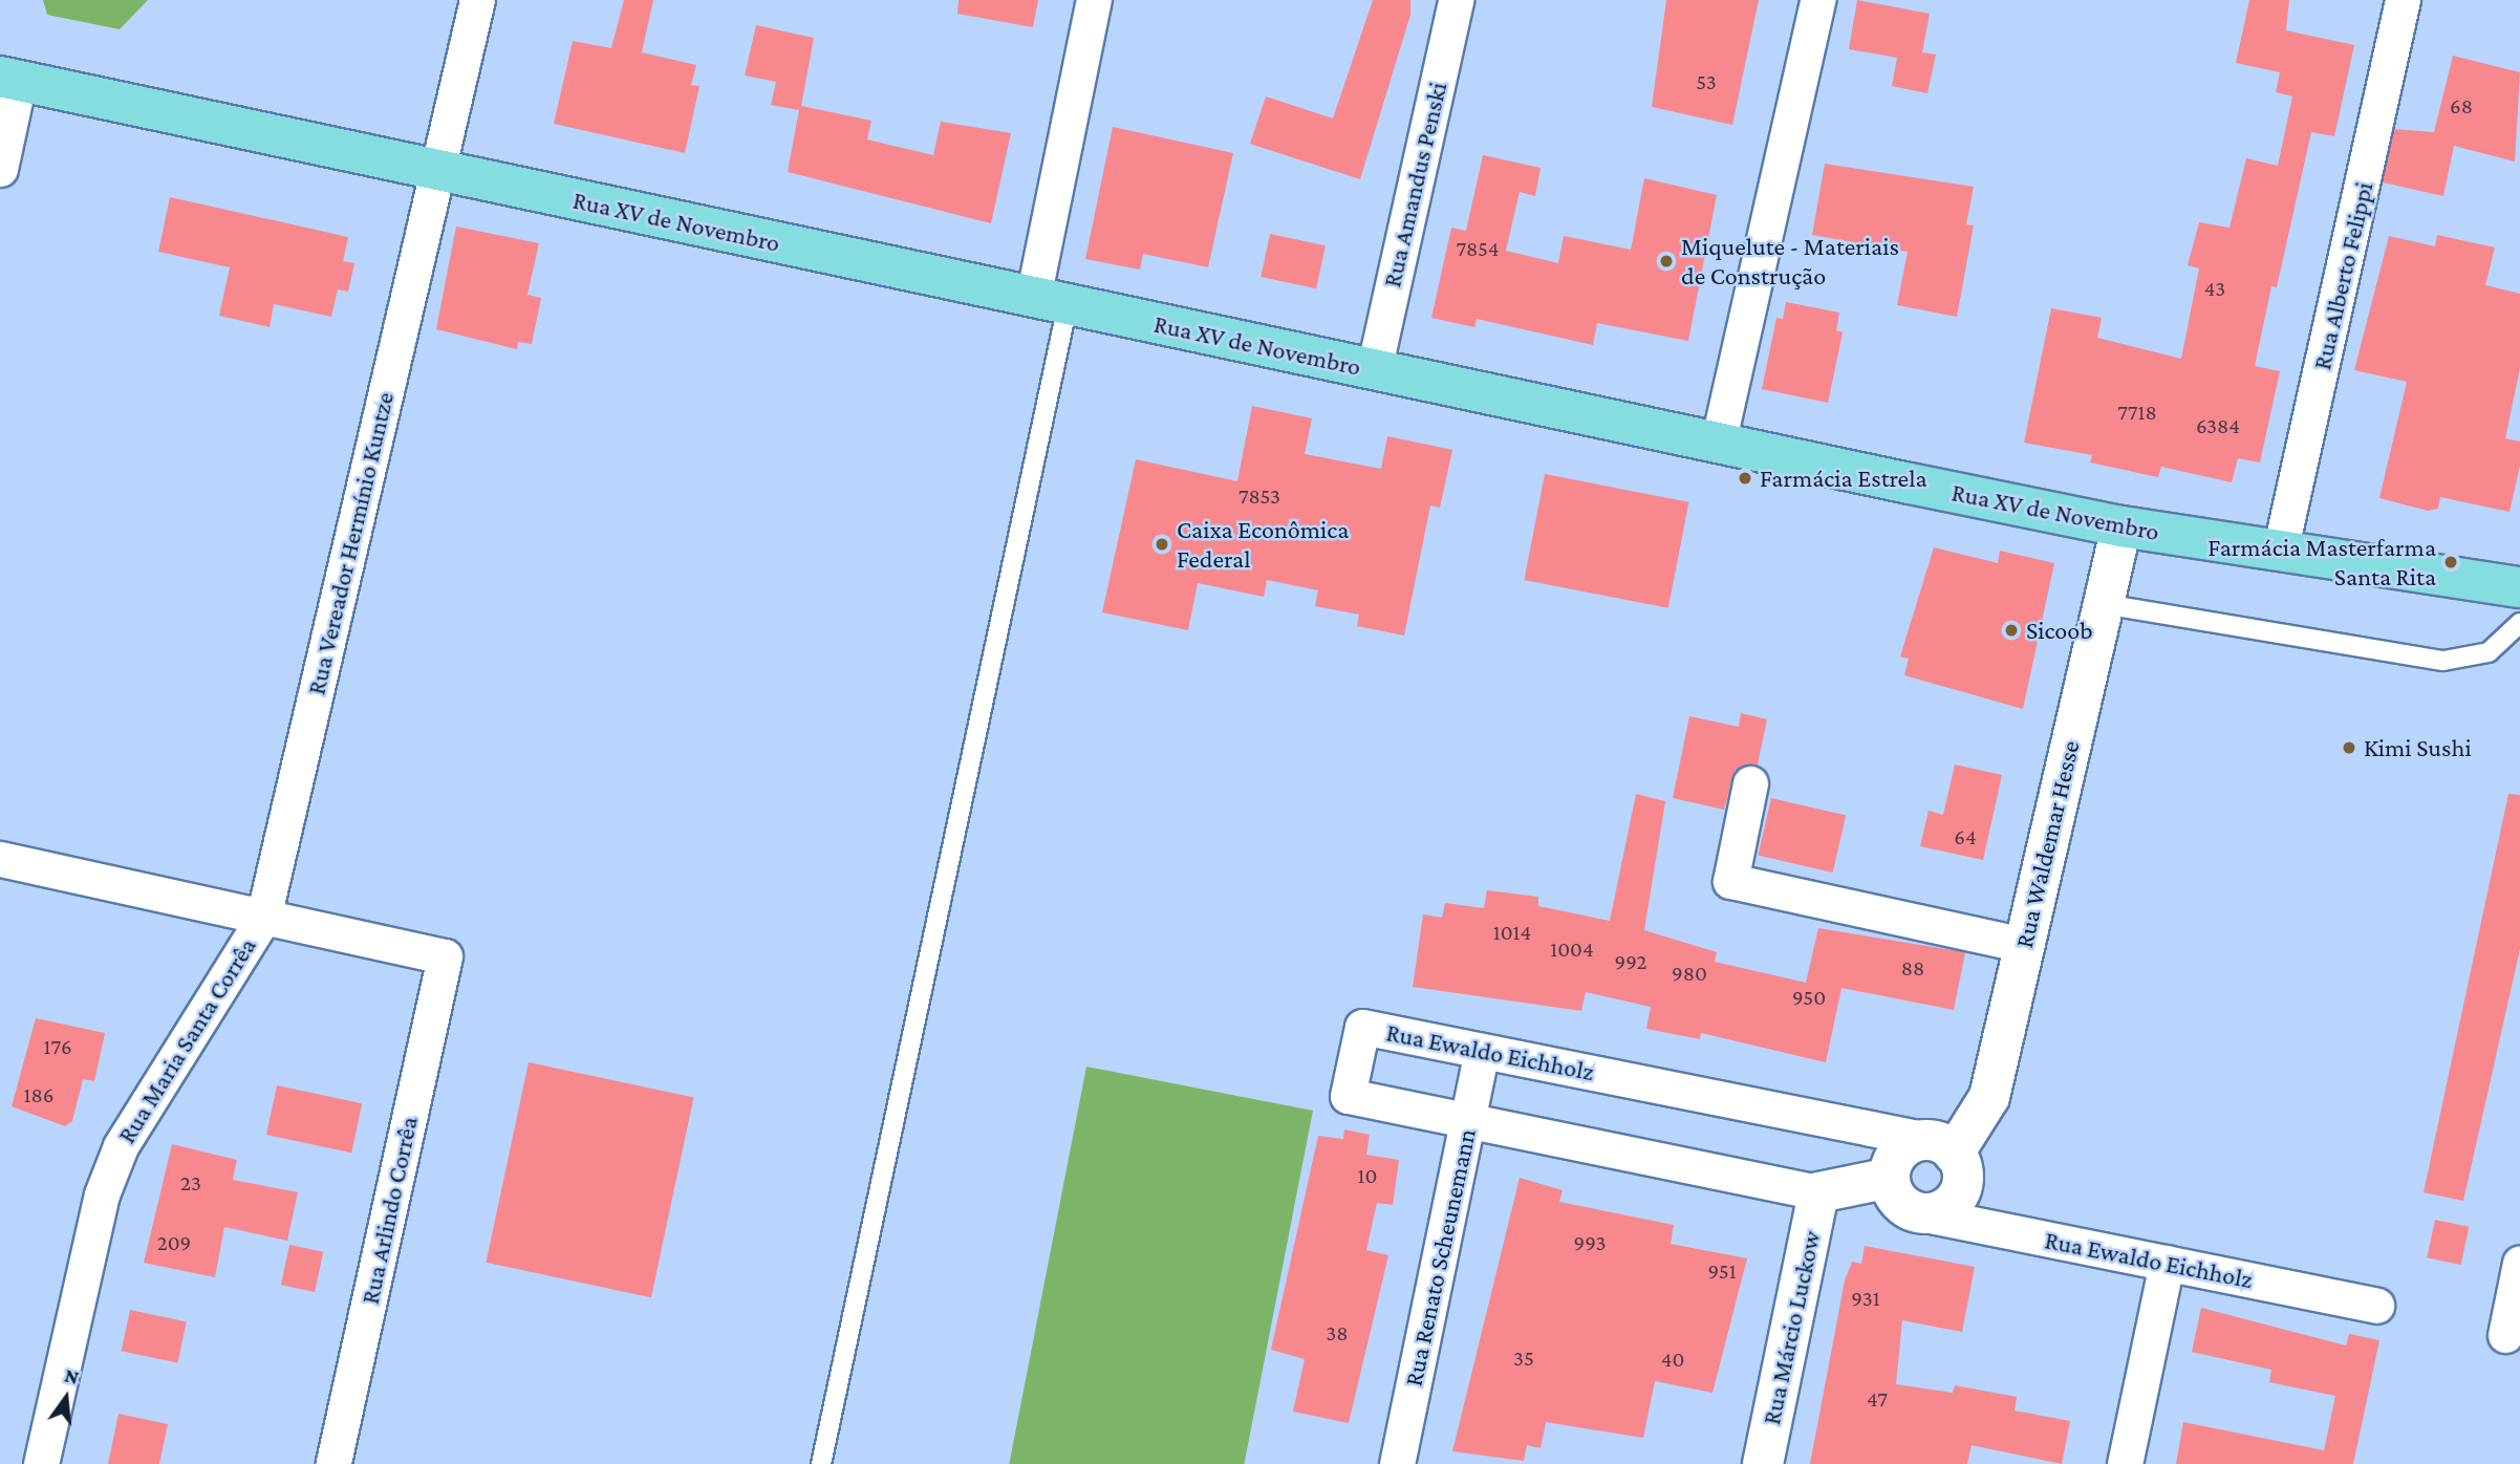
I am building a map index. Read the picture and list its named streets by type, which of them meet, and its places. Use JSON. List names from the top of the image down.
{
  "streets": {
    "main road": ["Rua XV de Novembro"],
    "street": [
      "Rua Amandus Penski",
      "Rua Alberto Felippi",
      "Rua Vereador Hermínio Kuntze",
      "Rua Waldemar Hesse",
      "Rua Maria Santa Corrêa",
      "Rua Ewaldo Eichholz",
      "Rua Arlindo Corrêa",
      "Rua Renato Scheunemann",
      "Rua Márcio Luckow"
    ]
  },
  "crossings": [
    ["Rua Amandus Penski", "Rua XV de Novembro"],
    ["Rua XV de Novembro", "Rua Alberto Felippi"],
    ["Rua XV de Novembro", "Rua Vereador Hermínio Kuntze"],
    ["Rua XV de Novembro", "Rua Waldemar Hesse"],
    ["Rua Vereador Hermínio Kuntze", "Rua Maria Santa Corrêa"],
    ["Rua Vereador Hermínio Kuntze", "Rua Arlindo Corrêa"],
    ["Rua Waldemar Hesse", "Rua Ewaldo Eichholz"],
    ["Rua Maria Santa Corrêa", "Rua Arlindo Corrêa"],
    ["Rua Ewaldo Eichholz", "Rua Renato Scheunemann"],
    ["Rua Ewaldo Eichholz", "Rua Márcio Luckow"]
  ],
  "places": [
    "Miquelute - Materiais de Construção",
    "Farmácia Estrela",
    "Caixa Econômica Federal",
    "Farmácia Masterfarma Santa Rita",
    "Sicoob",
    "Kimi Sushi"
  ],
  "house_numbers": [
    "53",
    "68",
    "7854",
    "43",
    "7718",
    "6384",
    "7853",
    "64",
    "1014",
    "1004",
    "992",
    "88",
    "980",
    "950",
    "176",
    "186",
    "10",
    "23",
    "209",
    "993",
    "951",
    "931",
    "38",
    "35",
    "40",
    "47"
  ],
  "north": "top"
}
